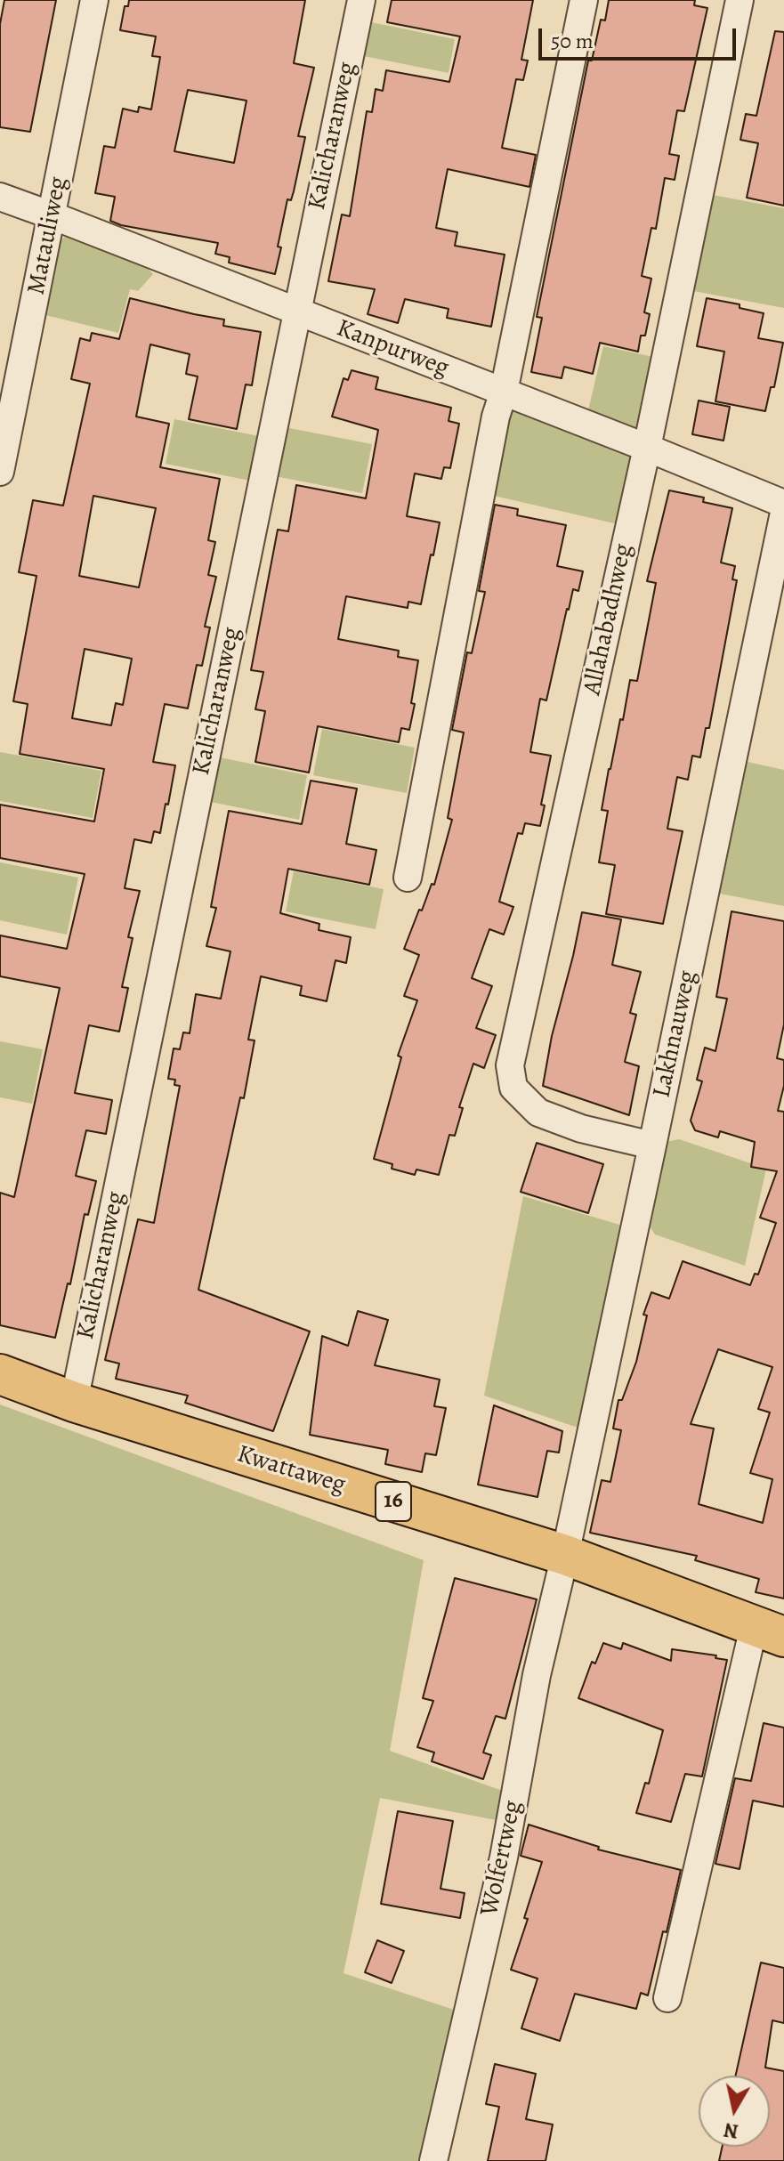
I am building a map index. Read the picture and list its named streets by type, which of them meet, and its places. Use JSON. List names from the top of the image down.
{
  "streets": {
    "main road": ["Kwattaweg", "16"],
    "street": [
      "Kalicharanweg",
      "Matauliweg",
      "Kanpurweg",
      "Allahabadhweg",
      "Lakhnauweg",
      "Wolfertweg"
    ]
  },
  "crossings": [
    ["Kalicharanweg", "Kanpurweg"],
    ["Kalicharanweg", "Kwattaweg"],
    ["Matauliweg", "Kanpurweg"],
    ["Kanpurweg", "Allahabadhweg"],
    ["Allahabadhweg", "Lakhnauweg"],
    ["Lakhnauweg", "Kwattaweg"],
    ["Lakhnauweg", "Wolfertweg"],
    ["Kwattaweg", "Wolfertweg"]
  ],
  "scale_bar": "50 m",
  "north": "bottom"
}
